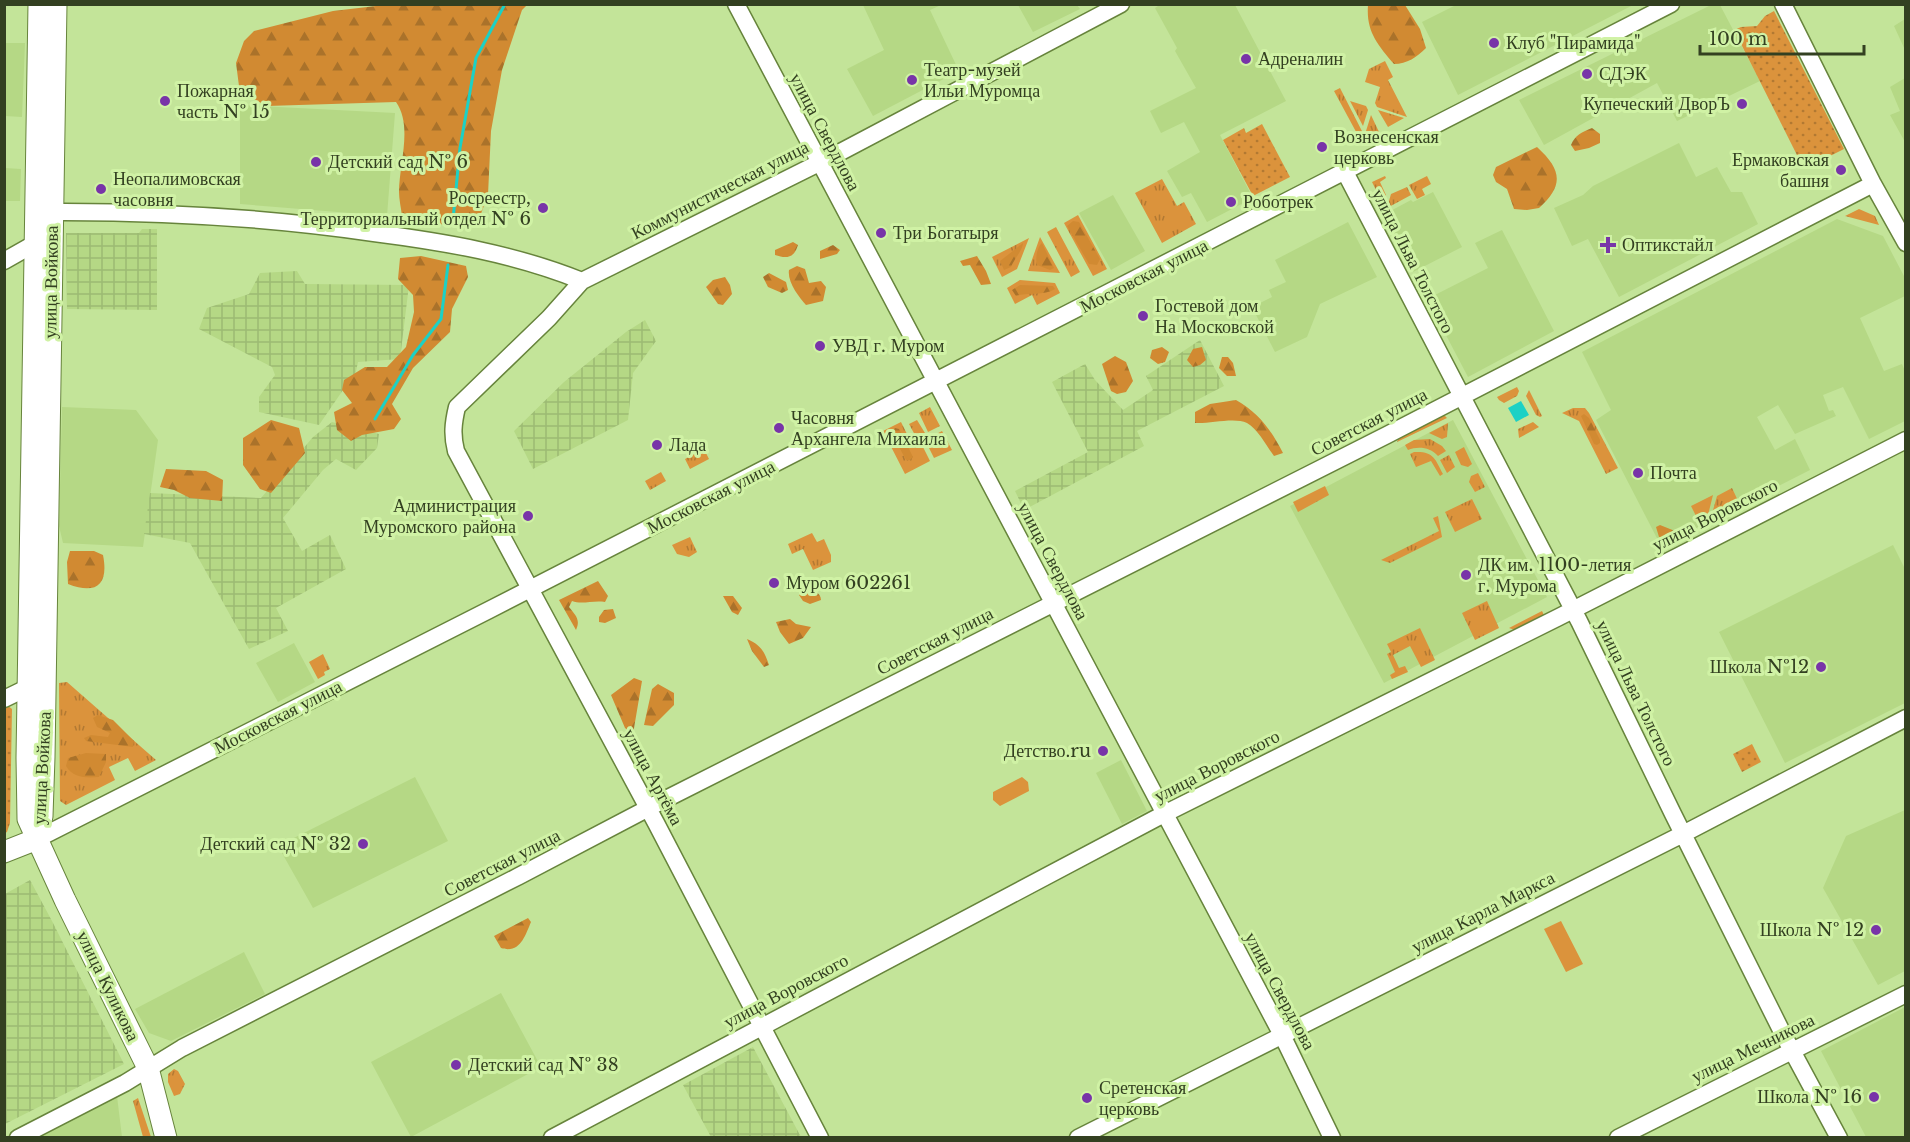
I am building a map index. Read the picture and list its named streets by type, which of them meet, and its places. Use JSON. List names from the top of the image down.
{
  "streets": {
    "main road": ["Московская улица", "улица Войкова", "улица Куликова"],
    "street": [
      "улица Свердлова",
      "Коммунистическая улица",
      "улица Льва Толстого",
      "Советская улица",
      "улица Воровского",
      "улица Артёма",
      "улица Карла Маркса",
      "улица Мечникова"
    ]
  },
  "crossings": [
    ["улица Свердлова", "Коммунистическая улица"],
    ["улица Свердлова", "Московская улица"],
    ["улица Свердлова", "Советская улица"],
    ["улица Свердлова", "улица Воровского"],
    ["улица Свердлова", "улица Карла Маркса"],
    ["Коммунистическая улица", "улица Артёма"],
    ["улица Льва Толстого", "Московская улица"],
    ["улица Льва Толстого", "Советская улица"],
    ["улица Льва Толстого", "улица Воровского"],
    ["улица Льва Толстого", "улица Карла Маркса"],
    ["улица Льва Толстого", "улица Мечникова"],
    ["Московская улица", "улица Войкова"],
    ["Московская улица", "улица Артёма"],
    ["Московская улица", "улица Куликова"],
    ["улица Войкова", "улица Куликова"],
    ["Советская улица", "улица Артёма"],
    ["Советская улица", "улица Куликова"],
    ["улица Воровского", "улица Артёма"]
  ],
  "places": {
    "other": [
      "Клуб \"Пирамида\"",
      "Адреналин",
      "СДЭК",
      "Театр-музей Ильи Муромца",
      "Пожарная часть № 15",
      "Купеческий ДворЪ",
      "Вознесенская церковь",
      "Детский сад № 6",
      "Ермаковская башня",
      "Неопалимовская часовня",
      "Роботрек",
      "Росреестр, Территориальный отдел № 6",
      "Три Богатыря",
      "Гостевой дом На Московской",
      "УВД г. Муром",
      "Часовня Архангела Михаила",
      "Лада",
      "Почта",
      "Администрация Муромского района",
      "ДК им. 1100-летия г. Мурома",
      "Муром 602261",
      "Школа №12",
      "Детство.ru",
      "Детский сад № 32",
      "Школа № 12",
      "Детский сад № 38",
      "Школа № 16",
      "Сретенская церковь"
    ],
    "health": ["Оптикстайл"]
  },
  "scale_bar": "100 m"
}
